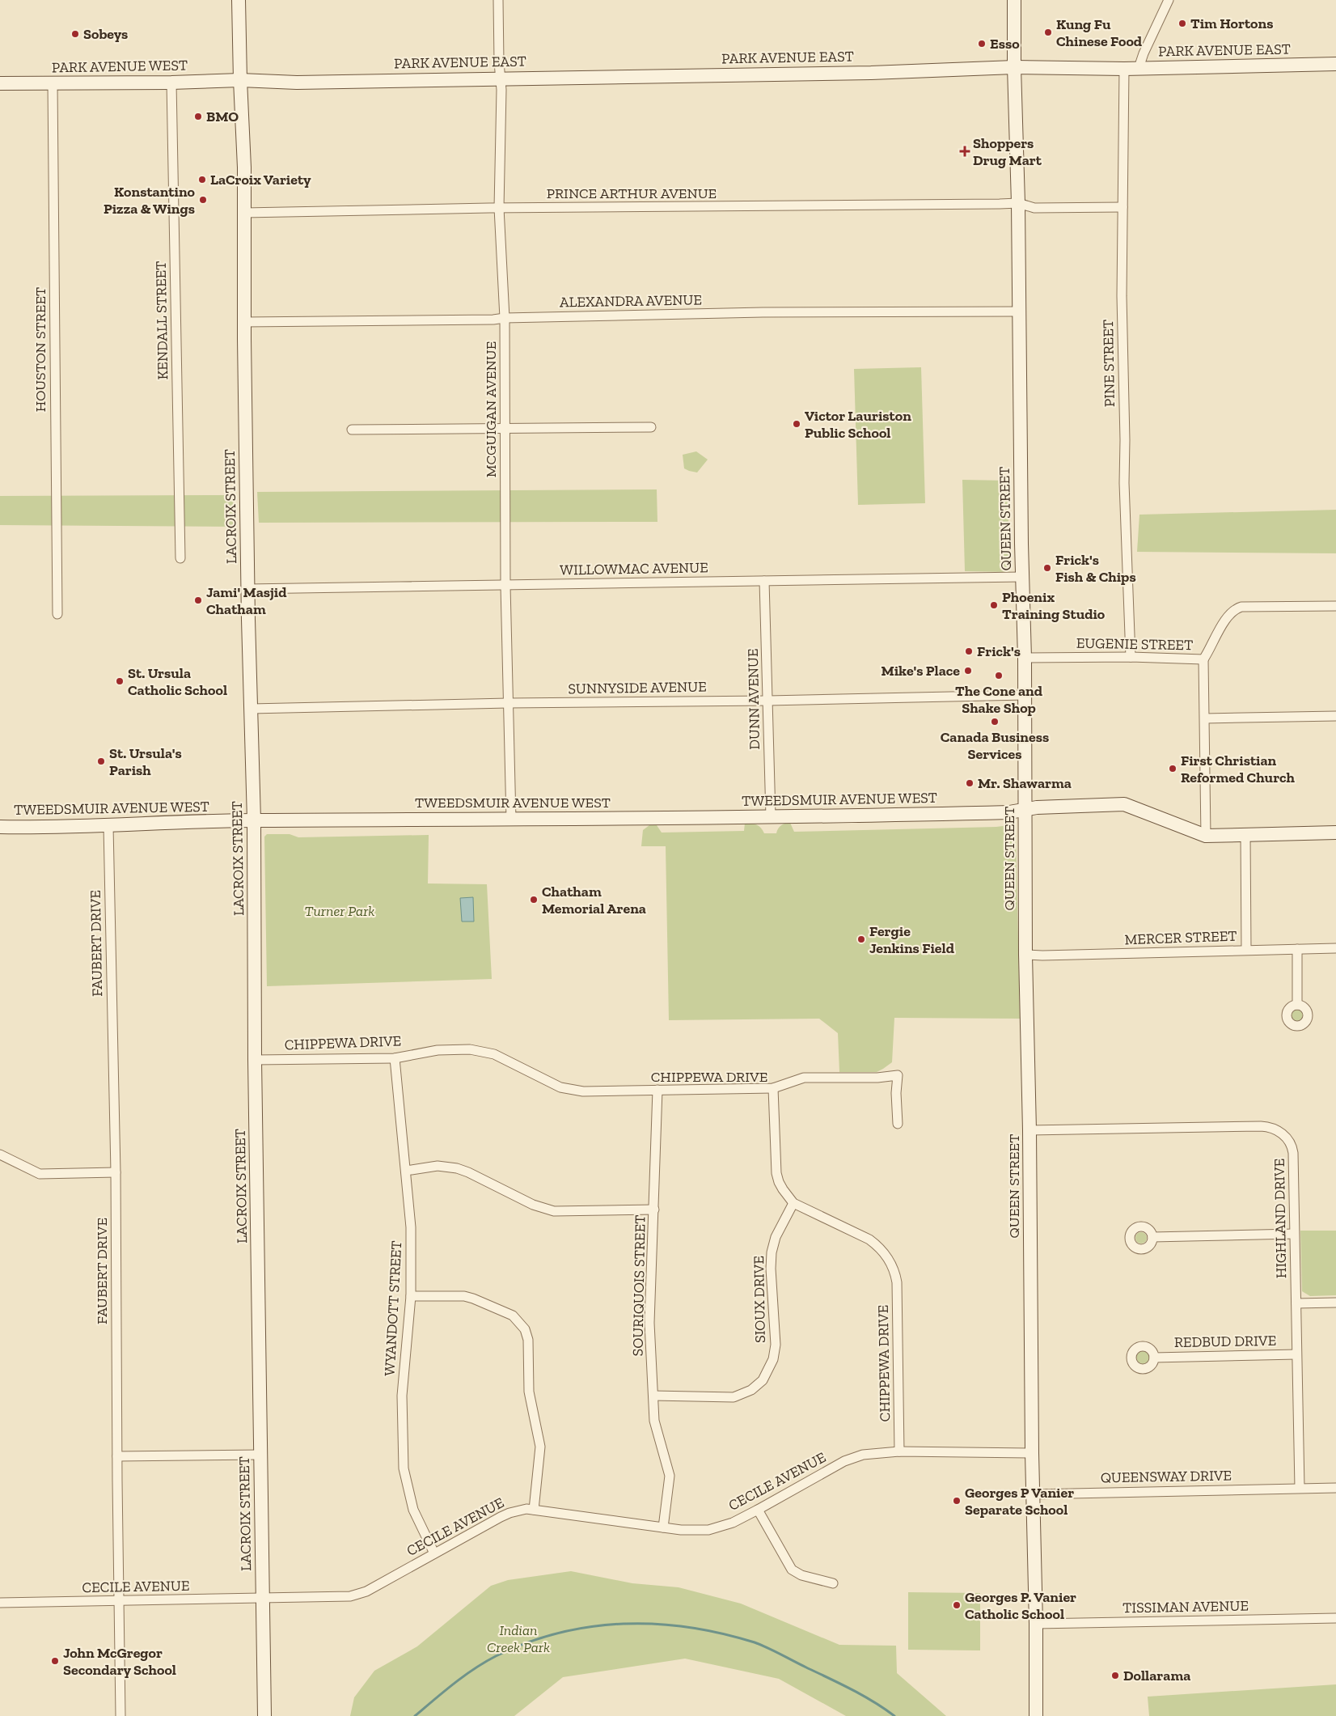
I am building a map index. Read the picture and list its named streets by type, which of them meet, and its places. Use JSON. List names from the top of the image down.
{
  "streets": {
    "main road": [
      "PARK AVENUE EAST",
      "PARK AVENUE WEST",
      "LACROIX STREET",
      "QUEEN STREET",
      "TWEEDSMUIR AVENUE WEST"
    ],
    "street": [
      "PRINCE ARTHUR AVENUE",
      "ALEXANDRA AVENUE",
      "KENDALL STREET",
      "HOUSTON STREET",
      "PINE STREET",
      "MCGUIGAN AVENUE",
      "WILLOWMAC AVENUE",
      "EUGENIE STREET",
      "SUNNYSIDE AVENUE",
      "DUNN AVENUE",
      "MERCER STREET",
      "FAUBERT DRIVE",
      "CHIPPEWA DRIVE",
      "HIGHLAND DRIVE",
      "SOURIQUOIS STREET",
      "SIOUX DRIVE",
      "WYANDOTT STREET",
      "REDBUD DRIVE",
      "QUEENSWAY DRIVE",
      "CECILE AVENUE",
      "TISSIMAN AVENUE"
    ]
  },
  "crossings": [
    ["PARK AVENUE EAST", "PARK AVENUE WEST"],
    ["PARK AVENUE EAST", "PINE STREET"],
    ["PARK AVENUE EAST", "MCGUIGAN AVENUE"],
    ["PARK AVENUE EAST", "LACROIX STREET"],
    ["PARK AVENUE EAST", "QUEEN STREET"],
    ["PARK AVENUE WEST", "KENDALL STREET"],
    ["PARK AVENUE WEST", "HOUSTON STREET"],
    ["PARK AVENUE WEST", "LACROIX STREET"],
    ["PRINCE ARTHUR AVENUE", "MCGUIGAN AVENUE"],
    ["PRINCE ARTHUR AVENUE", "LACROIX STREET"],
    ["PRINCE ARTHUR AVENUE", "QUEEN STREET"],
    ["ALEXANDRA AVENUE", "MCGUIGAN AVENUE"],
    ["ALEXANDRA AVENUE", "LACROIX STREET"],
    ["ALEXANDRA AVENUE", "QUEEN STREET"],
    ["PINE STREET", "EUGENIE STREET"],
    ["MCGUIGAN AVENUE", "WILLOWMAC AVENUE"],
    ["MCGUIGAN AVENUE", "SUNNYSIDE AVENUE"],
    ["MCGUIGAN AVENUE", "TWEEDSMUIR AVENUE WEST"],
    ["LACROIX STREET", "WILLOWMAC AVENUE"],
    ["LACROIX STREET", "SUNNYSIDE AVENUE"],
    ["LACROIX STREET", "TWEEDSMUIR AVENUE WEST"],
    ["LACROIX STREET", "CHIPPEWA DRIVE"],
    ["LACROIX STREET", "CECILE AVENUE"],
    ["QUEEN STREET", "WILLOWMAC AVENUE"],
    ["QUEEN STREET", "EUGENIE STREET"],
    ["QUEEN STREET", "SUNNYSIDE AVENUE"],
    ["QUEEN STREET", "TWEEDSMUIR AVENUE WEST"],
    ["QUEEN STREET", "MERCER STREET"],
    ["QUEEN STREET", "HIGHLAND DRIVE"],
    ["QUEEN STREET", "QUEENSWAY DRIVE"],
    ["QUEEN STREET", "CECILE AVENUE"],
    ["QUEEN STREET", "TISSIMAN AVENUE"],
    ["WILLOWMAC AVENUE", "DUNN AVENUE"],
    ["SUNNYSIDE AVENUE", "DUNN AVENUE"],
    ["DUNN AVENUE", "TWEEDSMUIR AVENUE WEST"],
    ["TWEEDSMUIR AVENUE WEST", "FAUBERT DRIVE"],
    ["FAUBERT DRIVE", "CECILE AVENUE"],
    ["CHIPPEWA DRIVE", "SOURIQUOIS STREET"],
    ["CHIPPEWA DRIVE", "SIOUX DRIVE"],
    ["CHIPPEWA DRIVE", "WYANDOTT STREET"],
    ["CHIPPEWA DRIVE", "CECILE AVENUE"],
    ["HIGHLAND DRIVE", "REDBUD DRIVE"],
    ["HIGHLAND DRIVE", "QUEENSWAY DRIVE"],
    ["SOURIQUOIS STREET", "SIOUX DRIVE"],
    ["SOURIQUOIS STREET", "CECILE AVENUE"],
    ["WYANDOTT STREET", "CECILE AVENUE"]
  ],
  "parks": ["Turner Park", "Indian Creek Park"],
  "places": {
    "other": [
      "Tim Hortons",
      "Kung Fu Chinese Food",
      "Sobeys",
      "Esso",
      "BMO",
      "LaCroix Variety",
      "Konstantino Pizza & Wings",
      "Victor Lauriston Public School",
      "Frick's Fish & Chips",
      "Jami' Masjid Chatham",
      "Phoenix Training Studio",
      "Frick's",
      "Mike's Place",
      "The Cone and Shake Shop",
      "St. Ursula Catholic School",
      "Canada Business Services",
      "St. Ursula's Parish",
      "First Christian Reformed Church",
      "Mr. Shawarma",
      "Chatham Memorial Arena",
      "Fergie Jenkins Field",
      "Georges P Vanier Separate School",
      "Georges P. Vanier Catholic School",
      "John McGregor Secondary School",
      "Dollarama"
    ],
    "health": ["Shoppers Drug Mart"]
  }
}
